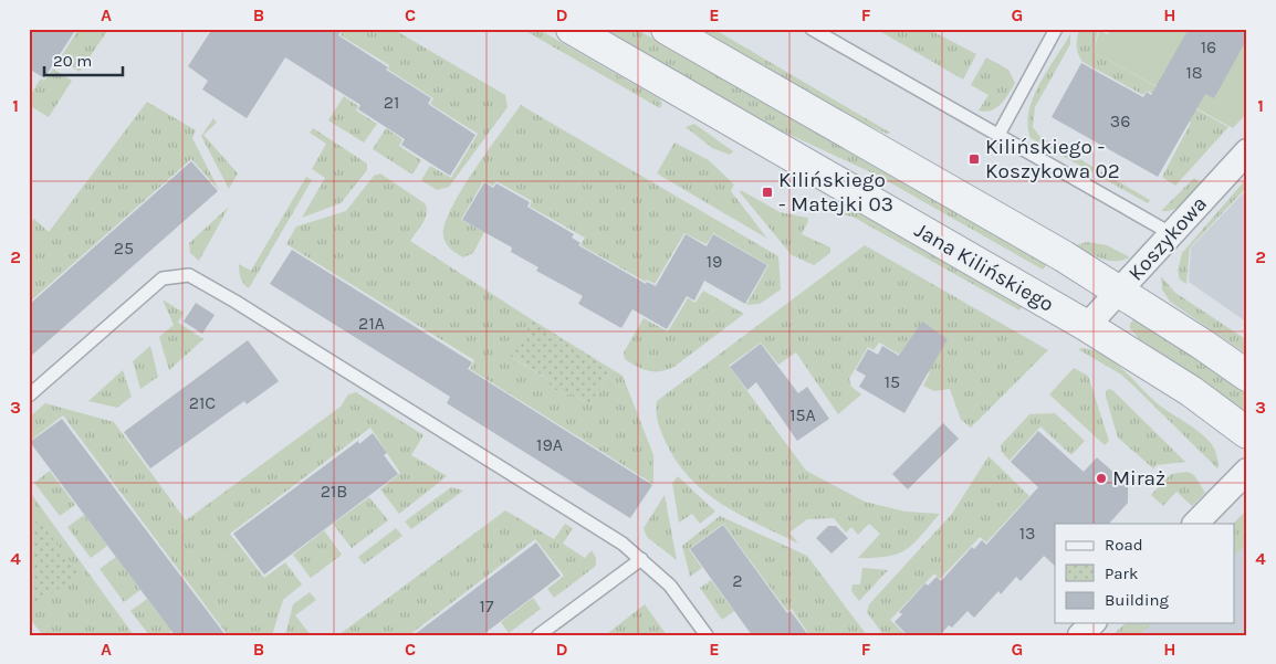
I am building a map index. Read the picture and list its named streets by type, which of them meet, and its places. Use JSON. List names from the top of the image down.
{
  "streets": {
    "street": ["Koszykowa", "Jana Kilińskiego"]
  },
  "crossings": [
    ["Koszykowa", "Jana Kilińskiego"]
  ],
  "places": {
    "transit": ["Kilińskiego - Koszykowa 02", "Kilińskiego - Matejki 03"],
    "other": ["Miraż"]
  },
  "house_numbers": [
    "16",
    "18",
    "21",
    "36",
    "25",
    "19",
    "21A",
    "15",
    "21C",
    "15A",
    "19A",
    "21B",
    "13",
    "2",
    "17"
  ],
  "legend": ["Road", "Park", "Building"],
  "scale_bar": "20 m",
  "grid": {
    "columns": [
      "A",
      "B",
      "C",
      "D",
      "E",
      "F",
      "G",
      "H"
    ],
    "rows": [
      "1",
      "2",
      "3",
      "4"
    ]
  }
}
